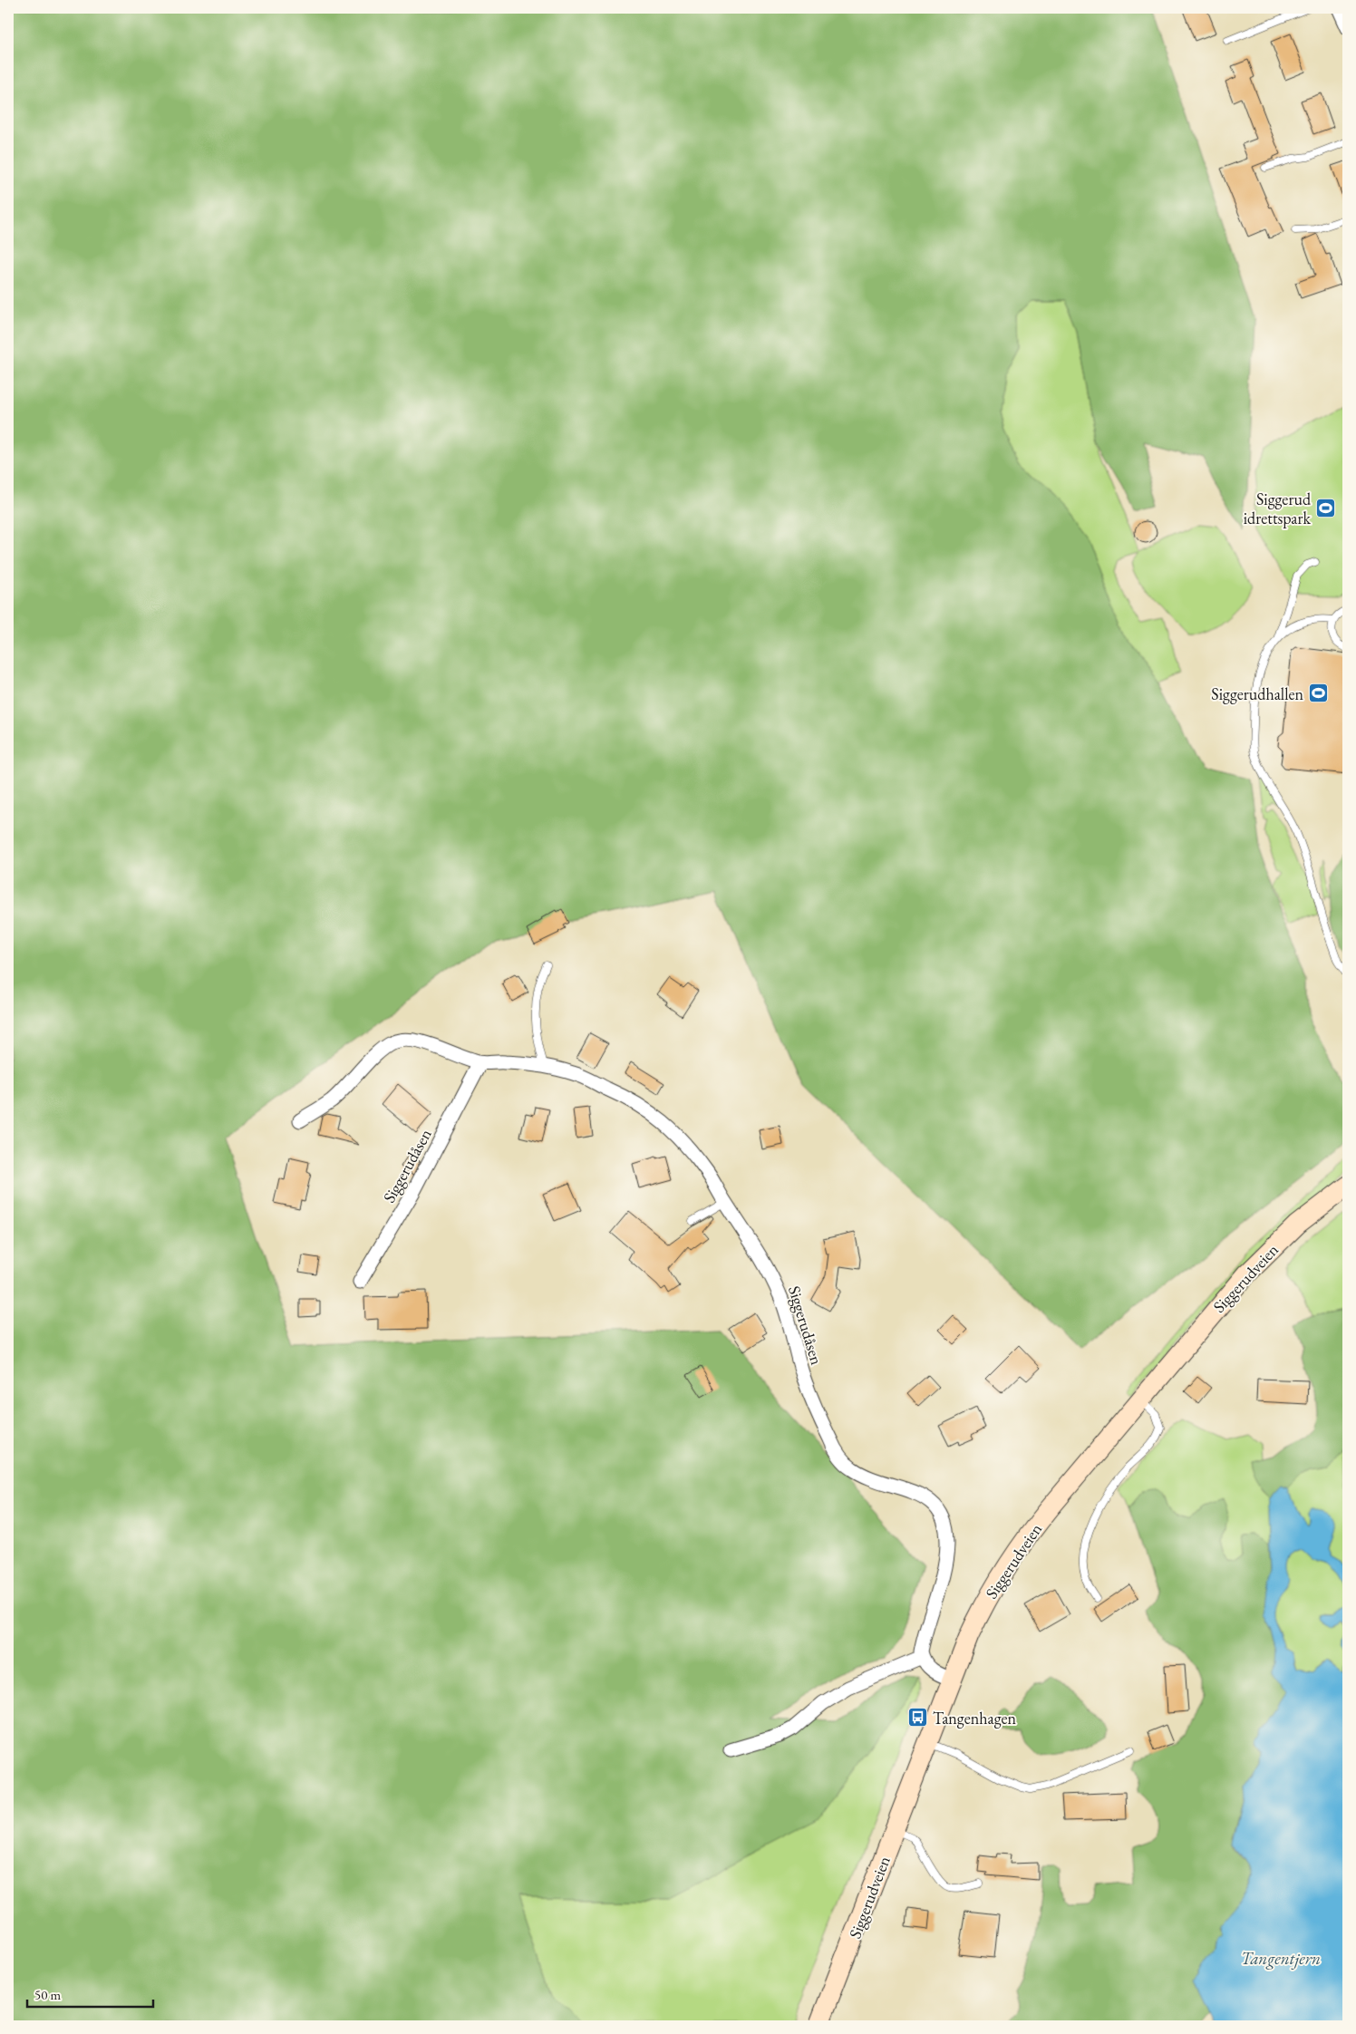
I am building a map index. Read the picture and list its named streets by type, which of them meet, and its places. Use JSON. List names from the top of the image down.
{
  "streets": {
    "main road": ["Siggerudveien"],
    "street": ["Siggerudåsen"]
  },
  "water": ["Tangentjern"],
  "places": {
    "sports": ["Siggerud idrettspark", "Siggerudhallen"],
    "bus stop": ["Tangenhagen"]
  },
  "scale_bar": "50 m"
}
